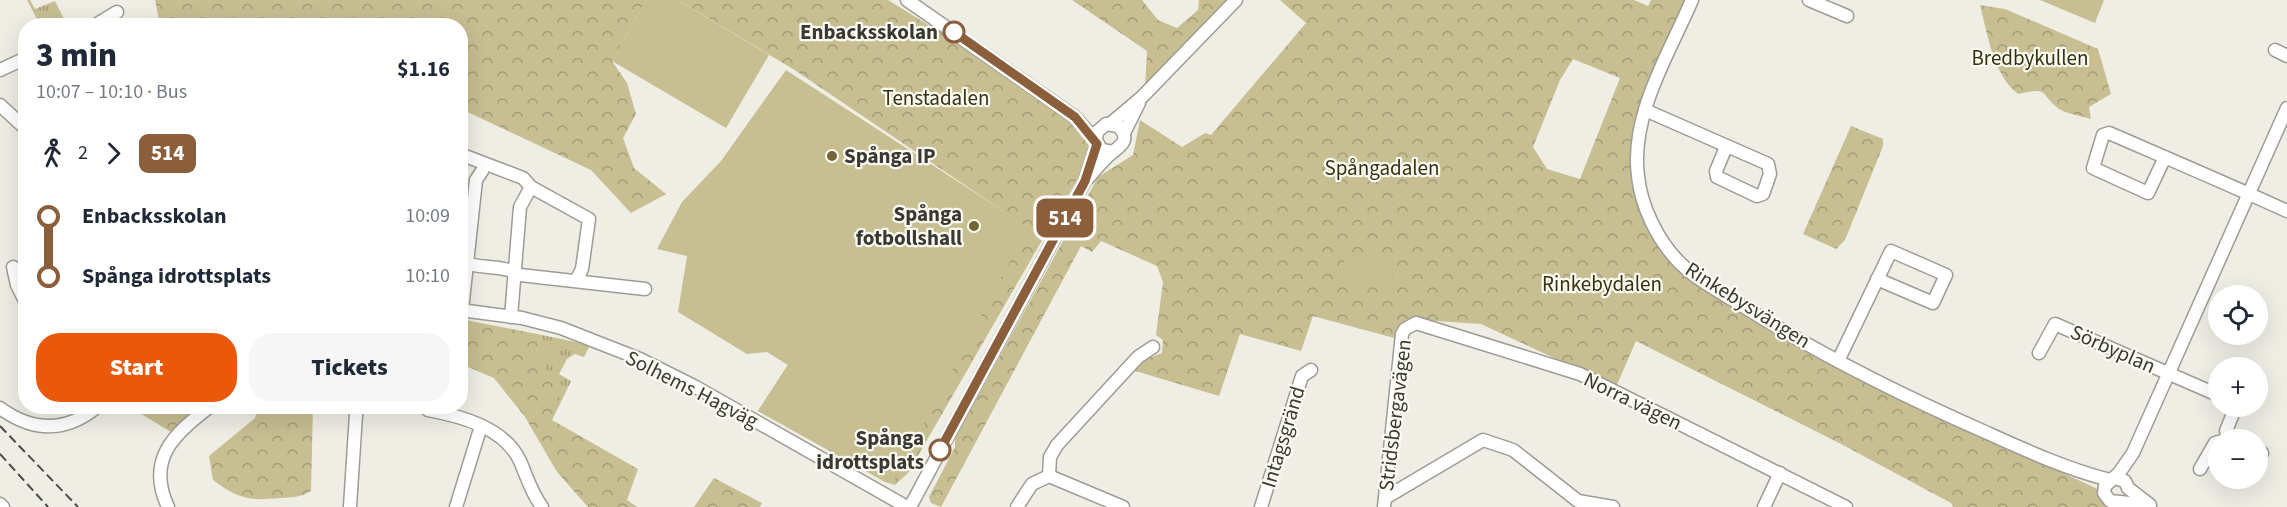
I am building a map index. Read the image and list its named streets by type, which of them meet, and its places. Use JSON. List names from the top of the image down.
{
  "streets": {
    "street": [
      "Rinkebysvängen",
      "Sörbyplan",
      "Solhems Hagväg",
      "Norra vägen",
      "Stridsbergavägen",
      "Intagsgränd"
    ]
  },
  "crossings": [
    ["Norra vägen", "Stridsbergavägen"]
  ],
  "parks": [
    "Bredbykullen",
    "Tenstadalen",
    "Spångadalen",
    "Rinkebydalen"
  ],
  "places": [
    "Enbacksskolan",
    "Spånga IP",
    "Spånga fotbollshall",
    "Spånga idrottsplats"
  ],
  "lines": ["bus line 514"],
  "page": {
    "on_map": "514",
    "heading": ["3 min", "10:07 – 10:10 · Bus", "$1.16"],
    "legs": ["2", "514"],
    "list": [
      {
        "name": "Enbacksskolan",
        "value": "10:09"
      },
      {
        "name": "Spånga idrottsplats",
        "value": "10:10"
      }
    ],
    "map_buttons": ["+", "−"],
    "buttons": ["Start", "Tickets"]
  }
}
